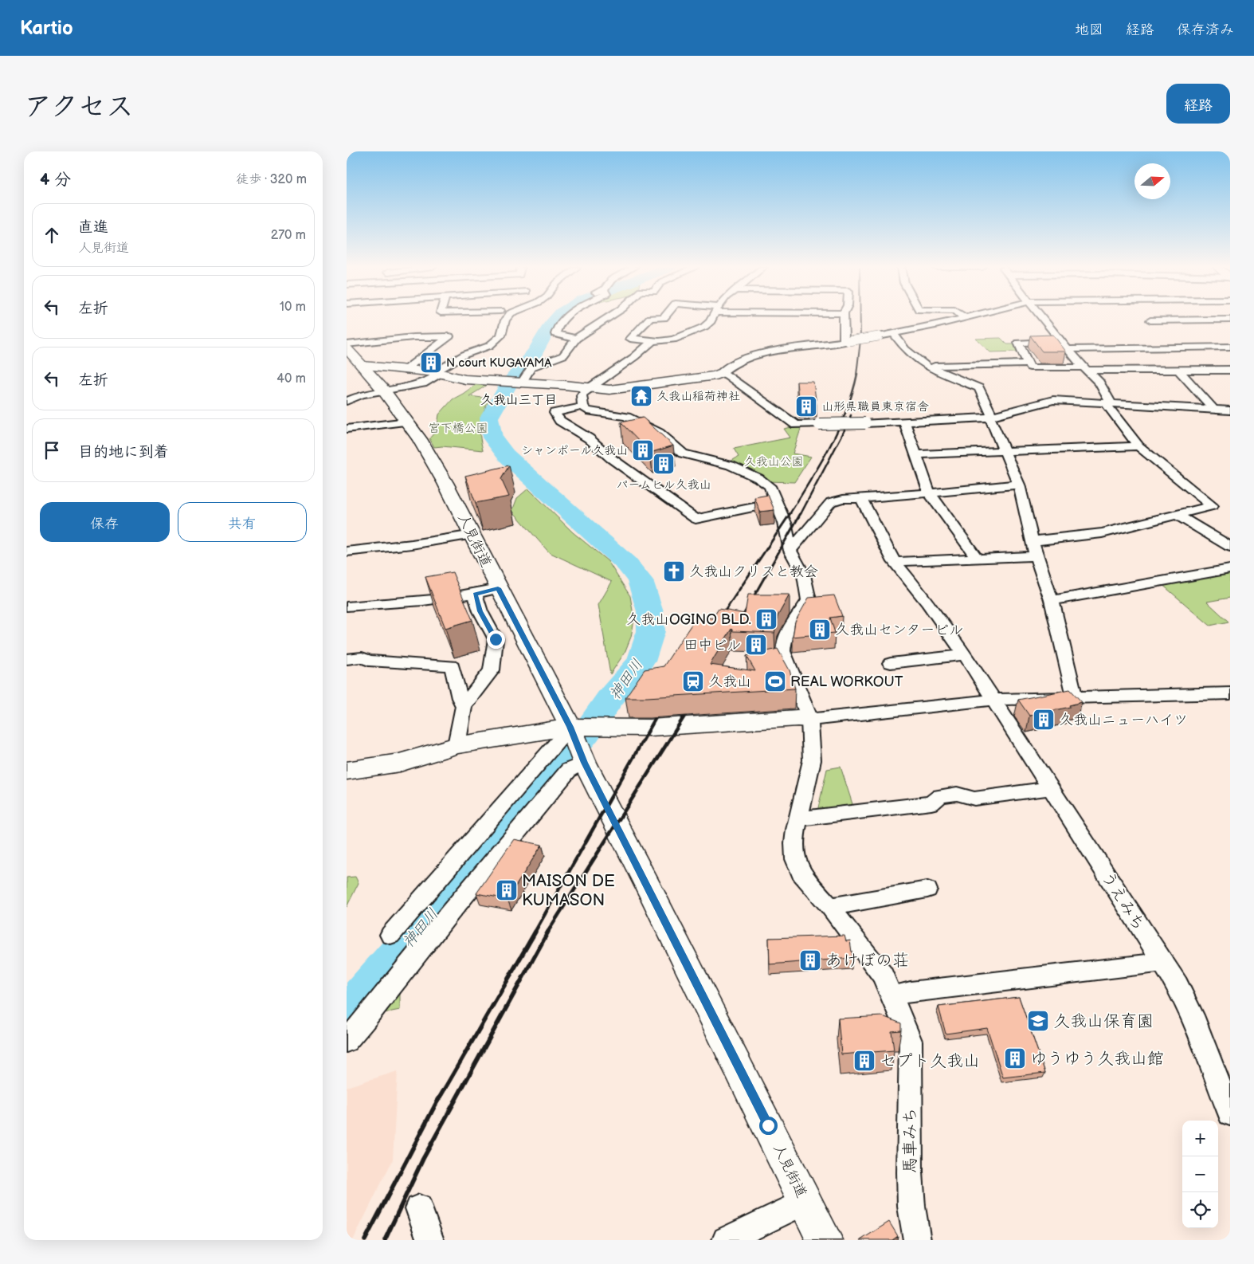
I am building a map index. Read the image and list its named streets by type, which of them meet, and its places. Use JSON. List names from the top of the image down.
{
  "streets": {
    "main road": ["人見街道"],
    "street": ["うえみち", "馬車みち"]
  },
  "districts": ["久我山三丁目"],
  "water": ["神田川"],
  "parks": ["宮下橋公園", "久我山公園"],
  "places": {
    "building": [
      "N court KUGAYAMA",
      "山形県職員東京宿舎",
      "シャンポール久我山",
      "パームヒル久我山",
      "久我山OGINO BLD.",
      "久我山センタービル",
      "田中ビル",
      "久我山ニューハイツ",
      "MAISON DE KUMASON",
      "あけぼの荘",
      "ゆうゆう久我山館",
      "セプト久我山"
    ],
    "temple": ["久我山稲荷神社"],
    "church": ["久我山クリスと教会"],
    "station": ["久我山"],
    "sports": ["REAL WORKOUT"],
    "school or university": ["久我山保育園"]
  },
  "north": "right",
  "page": {
    "header": "Kartio",
    "nav": ["地図", "経路", "保存済み"],
    "title": "アクセス",
    "buttons": [
      "経路",
      ["保存", "共有"]
    ],
    "heading": ["4 分", "徒歩 · 320 m"],
    "list": [
      ["直進", "人見街道", "270 m"],
      ["左折", "10 m"],
      ["左折", "40 m"],
      "目的地に到着"
    ],
    "map_buttons": ["+", "−"]
  }
}
